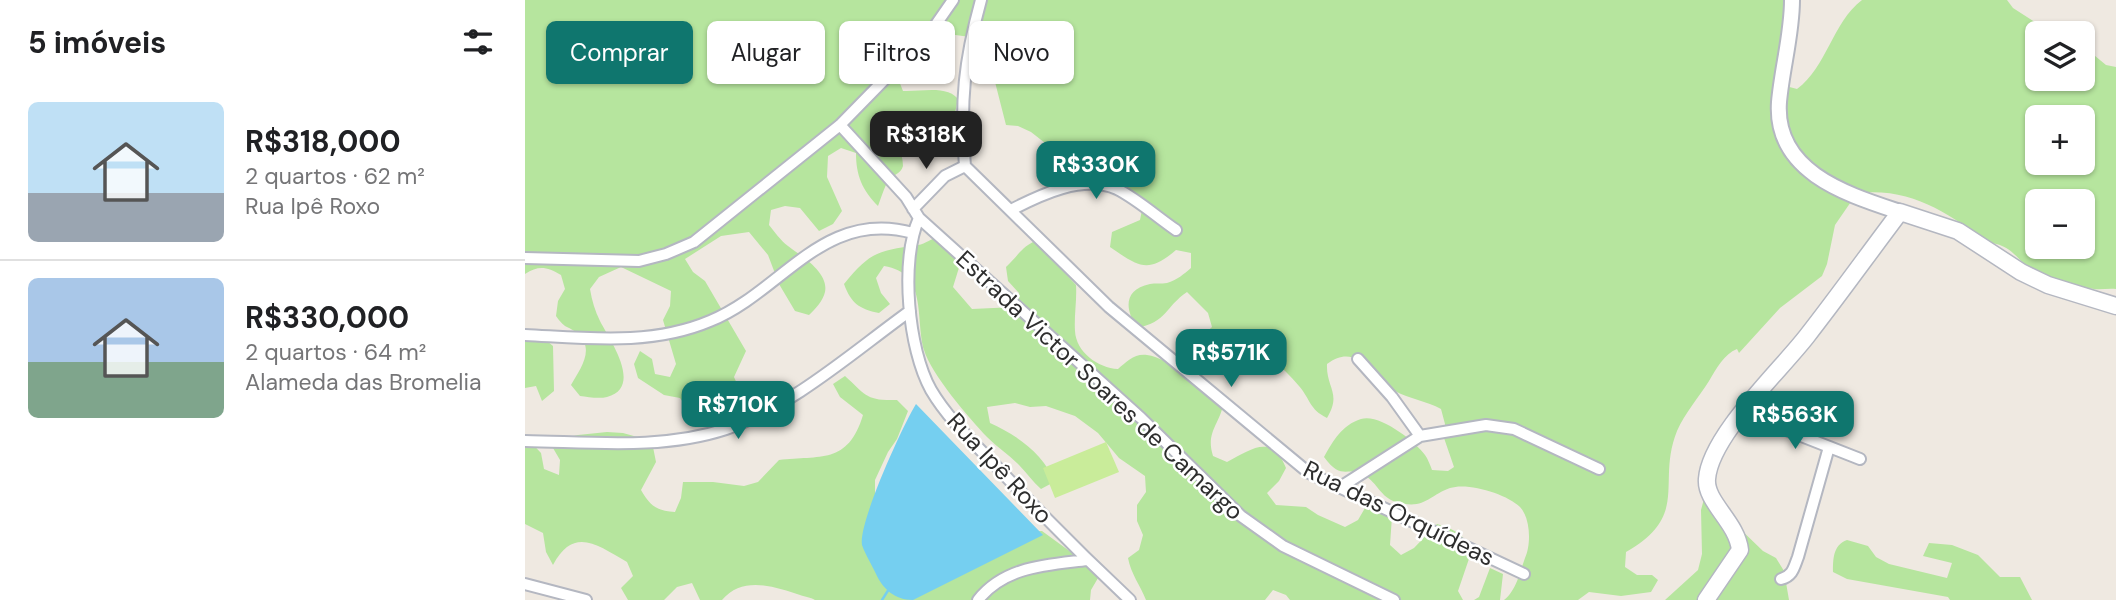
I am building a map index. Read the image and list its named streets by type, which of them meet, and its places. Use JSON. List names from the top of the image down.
{
  "streets": {
    "street": ["Estrada Victor Soares de Camargo", "Rua Ipê Roxo", "Rua das Orquídeas"]
  },
  "crossings": [
    ["Estrada Victor Soares de Camargo", "Rua Ipê Roxo"]
  ],
  "page": {
    "heading": "5 imóveis",
    "map_buttons": ["+", "−"],
    "chip": [
      "Comprar",
      "Alugar",
      "Filtros",
      "Novo"
    ],
    "list": [
      {
        "name": "R$318,000",
        "note": "2 quartos · 62 m² · Rua Ipê Roxo"
      },
      {
        "name": "R$330,000",
        "note": "2 quartos · 64 m² · Alameda das Bromelia"
      }
    ],
    "price": [
      "R$318K",
      "R$330K",
      "R$571K",
      "R$710K",
      "R$563K"
    ]
  }
}
